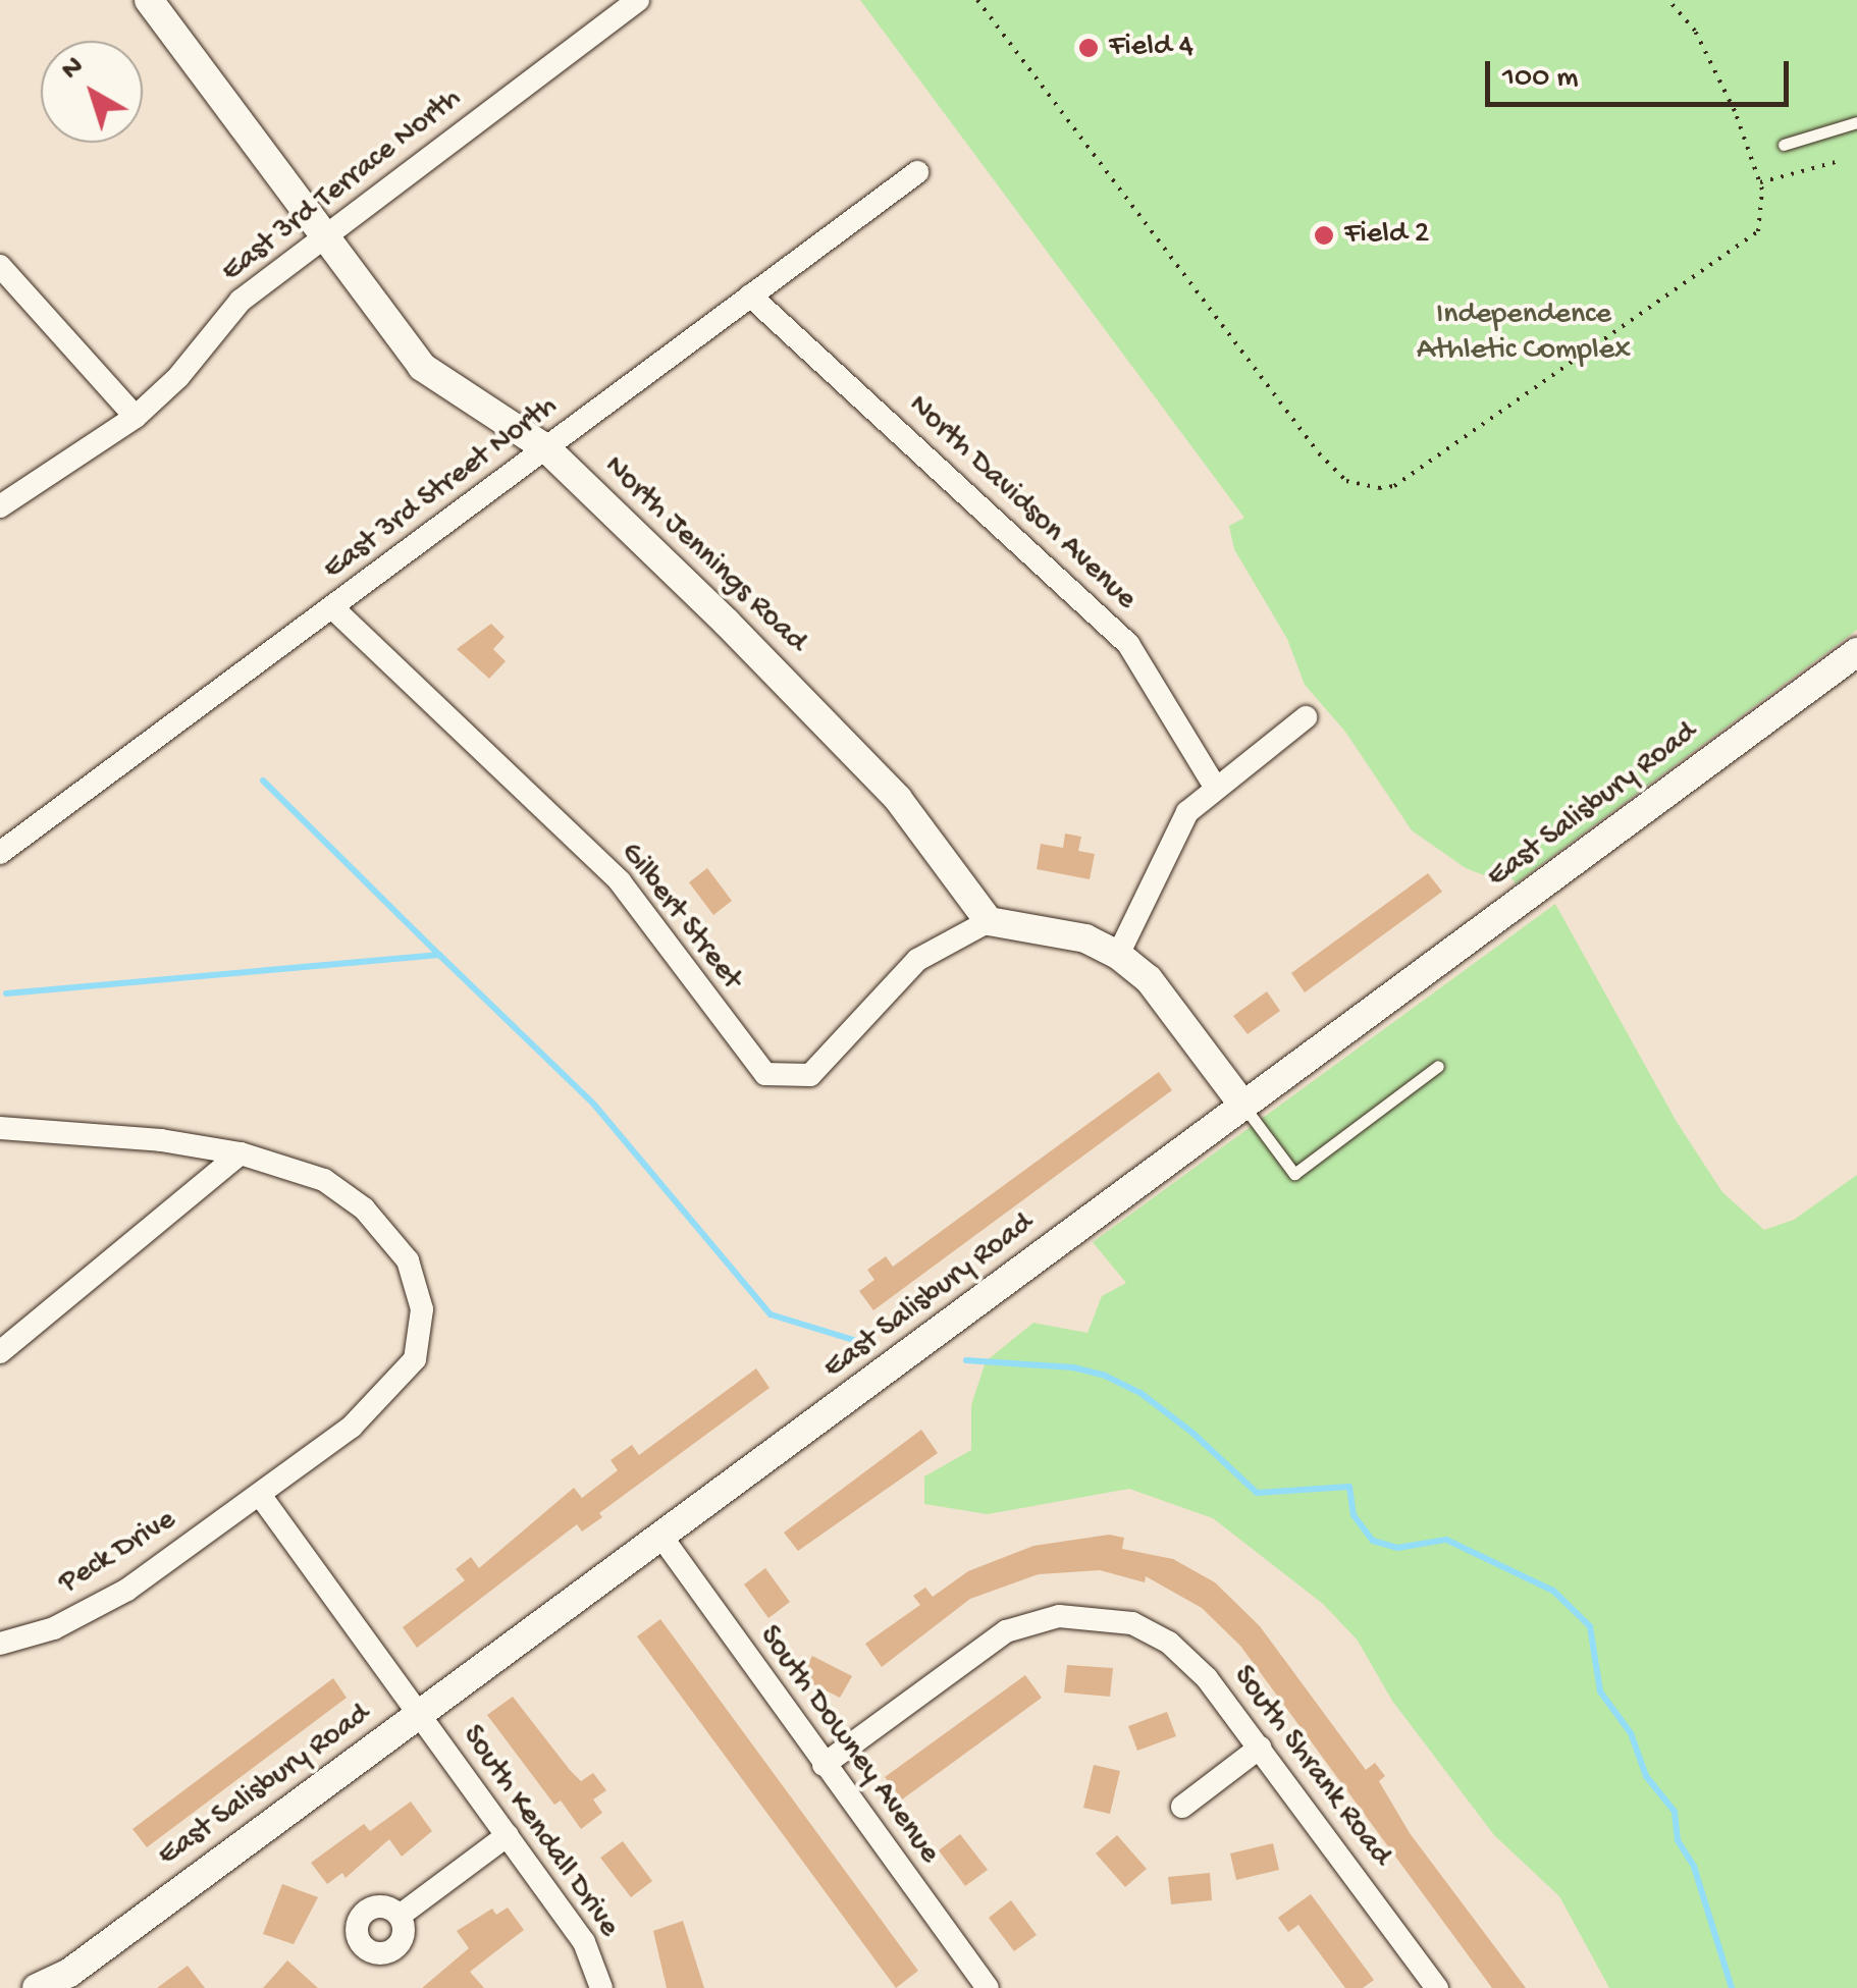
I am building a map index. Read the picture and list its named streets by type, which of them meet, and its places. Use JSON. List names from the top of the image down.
{
  "streets": {
    "street": [
      "East 3rd Terrace North",
      "East 3rd Street North",
      "North Davidson Avenue",
      "North Jennings Road",
      "East Salisbury Road",
      "Gilbert Street",
      "Peck Drive",
      "South Downey Avenue",
      "South Shrank Road",
      "South Kendall Drive"
    ]
  },
  "crossings": [
    ["East 3rd Terrace North", "North Jennings Road"],
    ["East 3rd Street North", "North Davidson Avenue"],
    ["East 3rd Street North", "North Jennings Road"],
    ["East 3rd Street North", "Gilbert Street"],
    ["North Jennings Road", "Gilbert Street"],
    ["East Salisbury Road", "South Downey Avenue"],
    ["East Salisbury Road", "South Kendall Drive"],
    ["Peck Drive", "South Kendall Drive"],
    ["South Downey Avenue", "South Shrank Road"]
  ],
  "parks": ["Independence Athletic Complex"],
  "places": ["Field 4", "Field 2"],
  "scale_bar": "100 m",
  "north": "top left"
}
